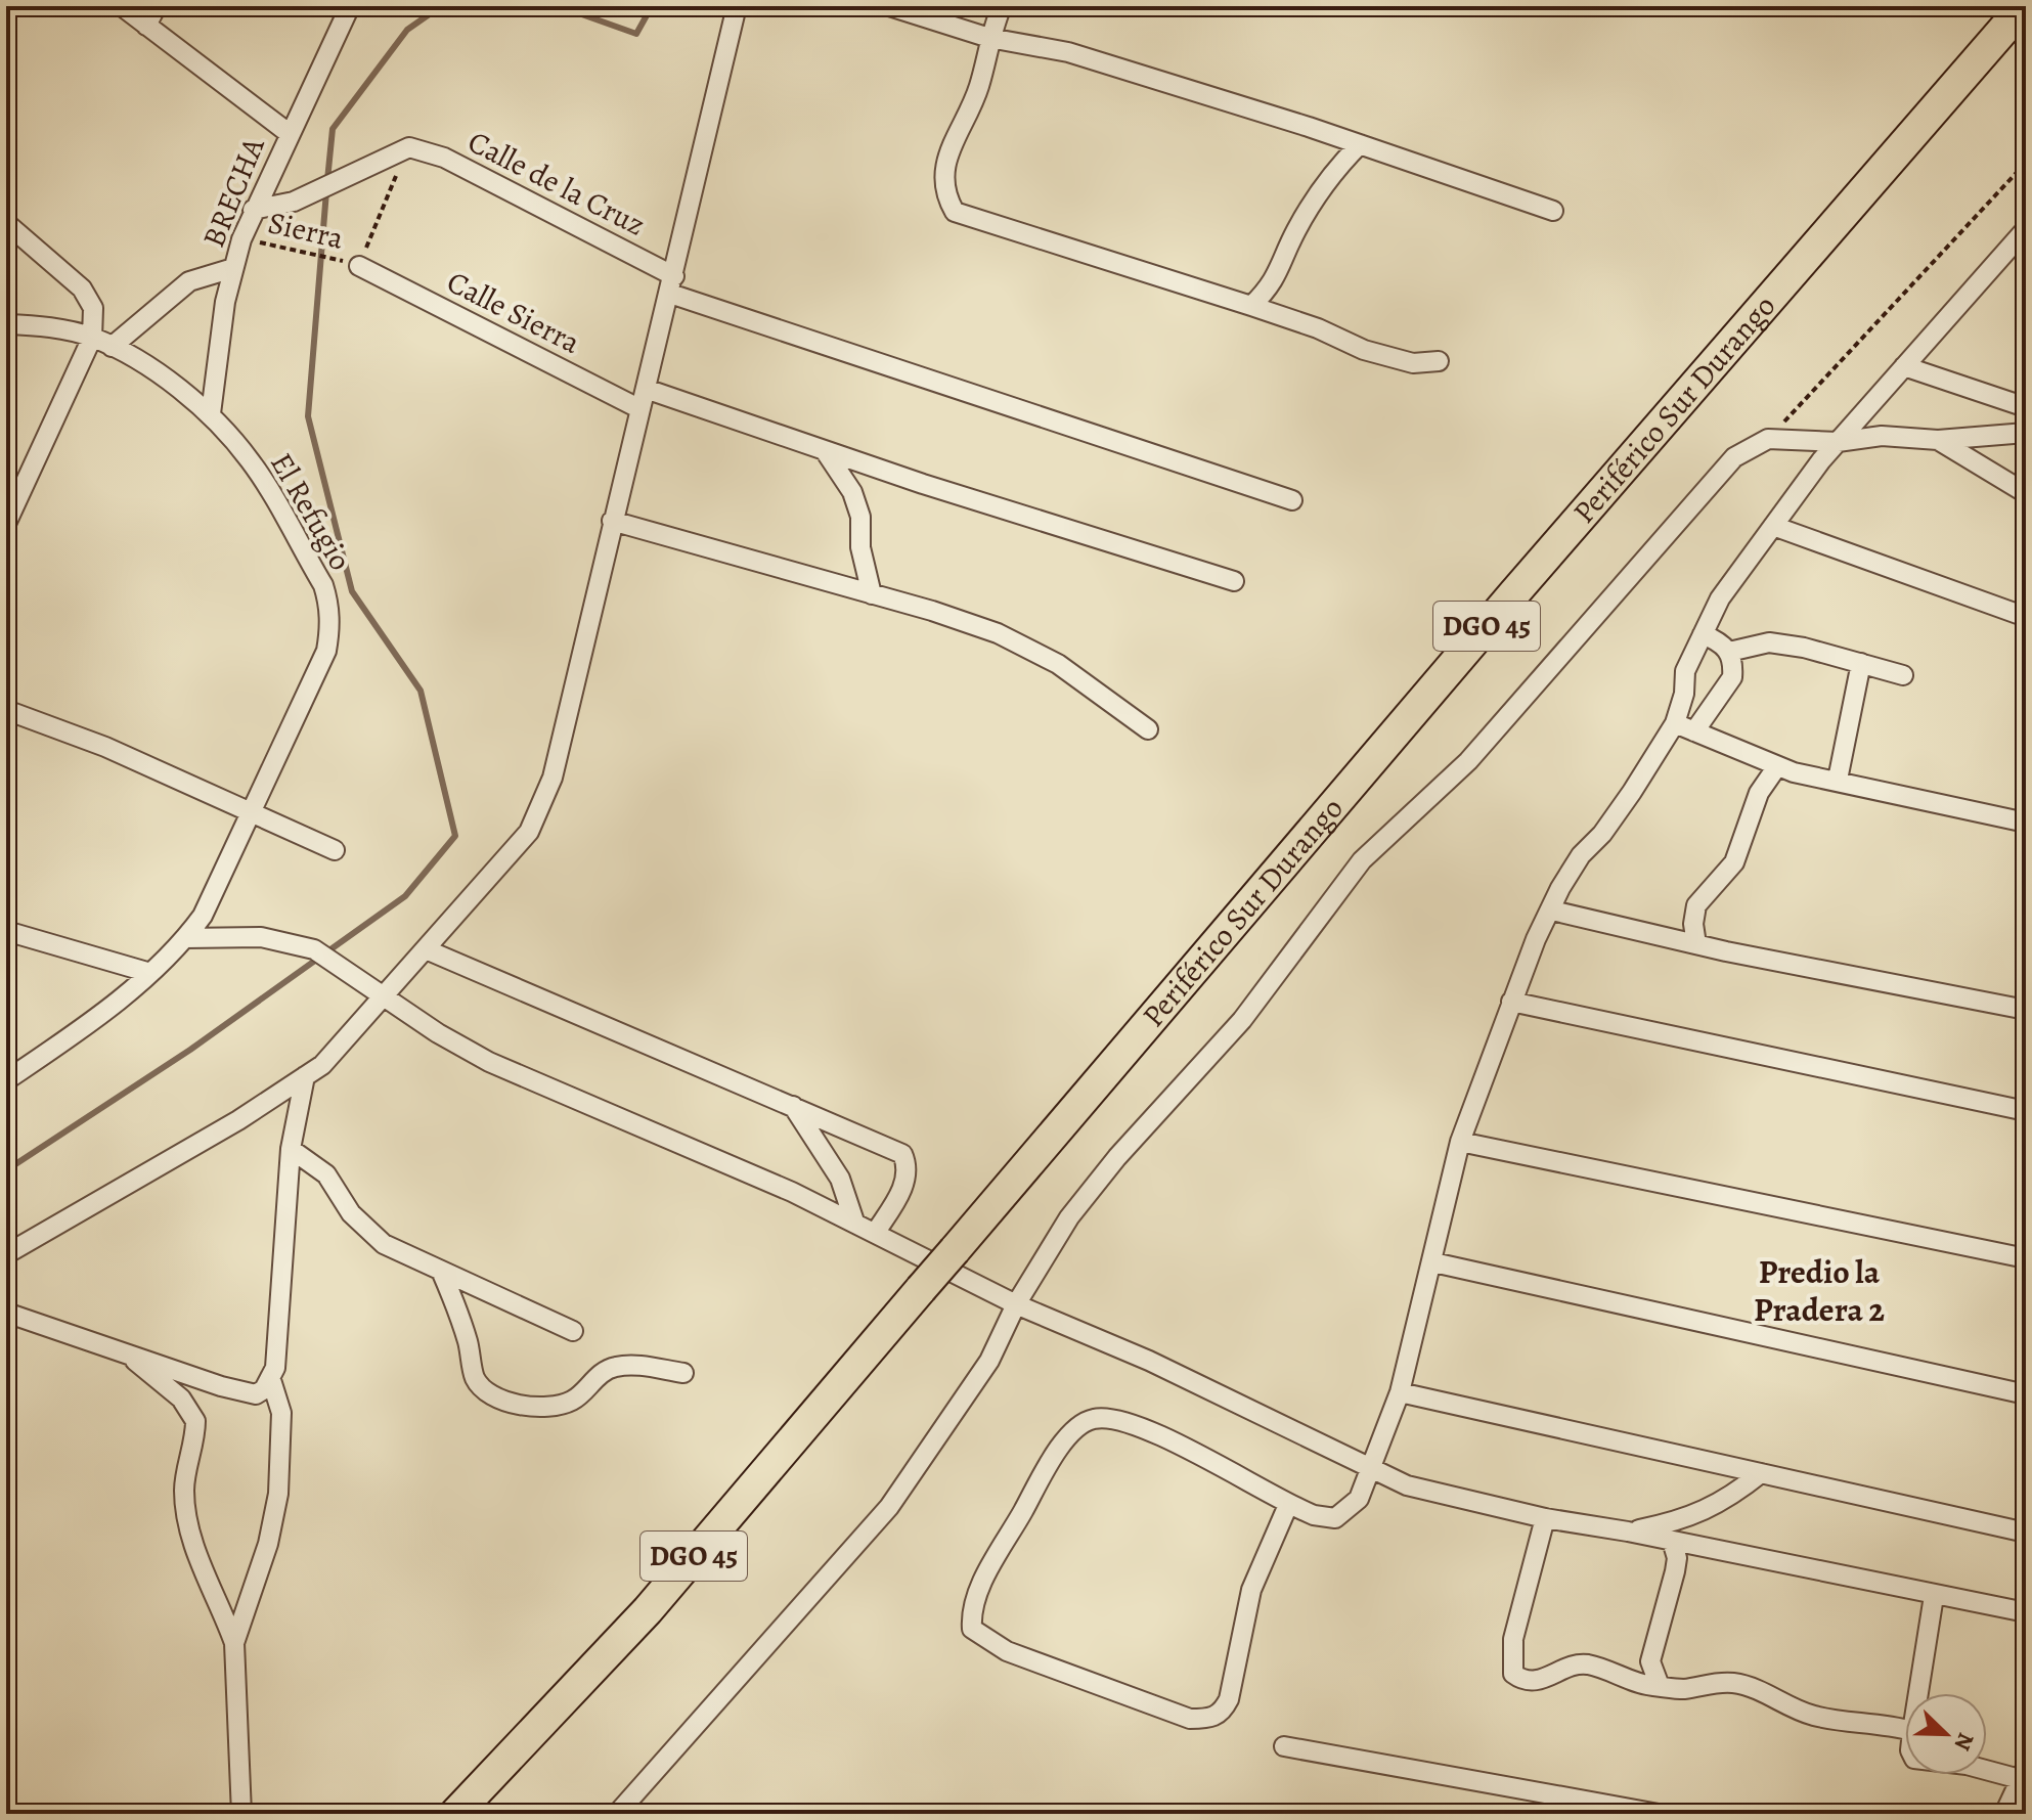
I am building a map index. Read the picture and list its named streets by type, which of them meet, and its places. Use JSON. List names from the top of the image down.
{
  "streets": {
    "highway": ["Periférico Sur Durango", "DGO 45"],
    "street": [
      "Calle de la Cruz",
      "BRECHA",
      "Calle Sierra",
      "El Refugio"
    ],
    "path": ["Sierra"]
  },
  "crossings": [
    ["BRECHA", "Sierra"],
    ["BRECHA", "El Refugio"],
    ["Sierra", "Calle Sierra"]
  ],
  "districts": ["Predio la Pradera 2"],
  "north": "bottom right"
}
